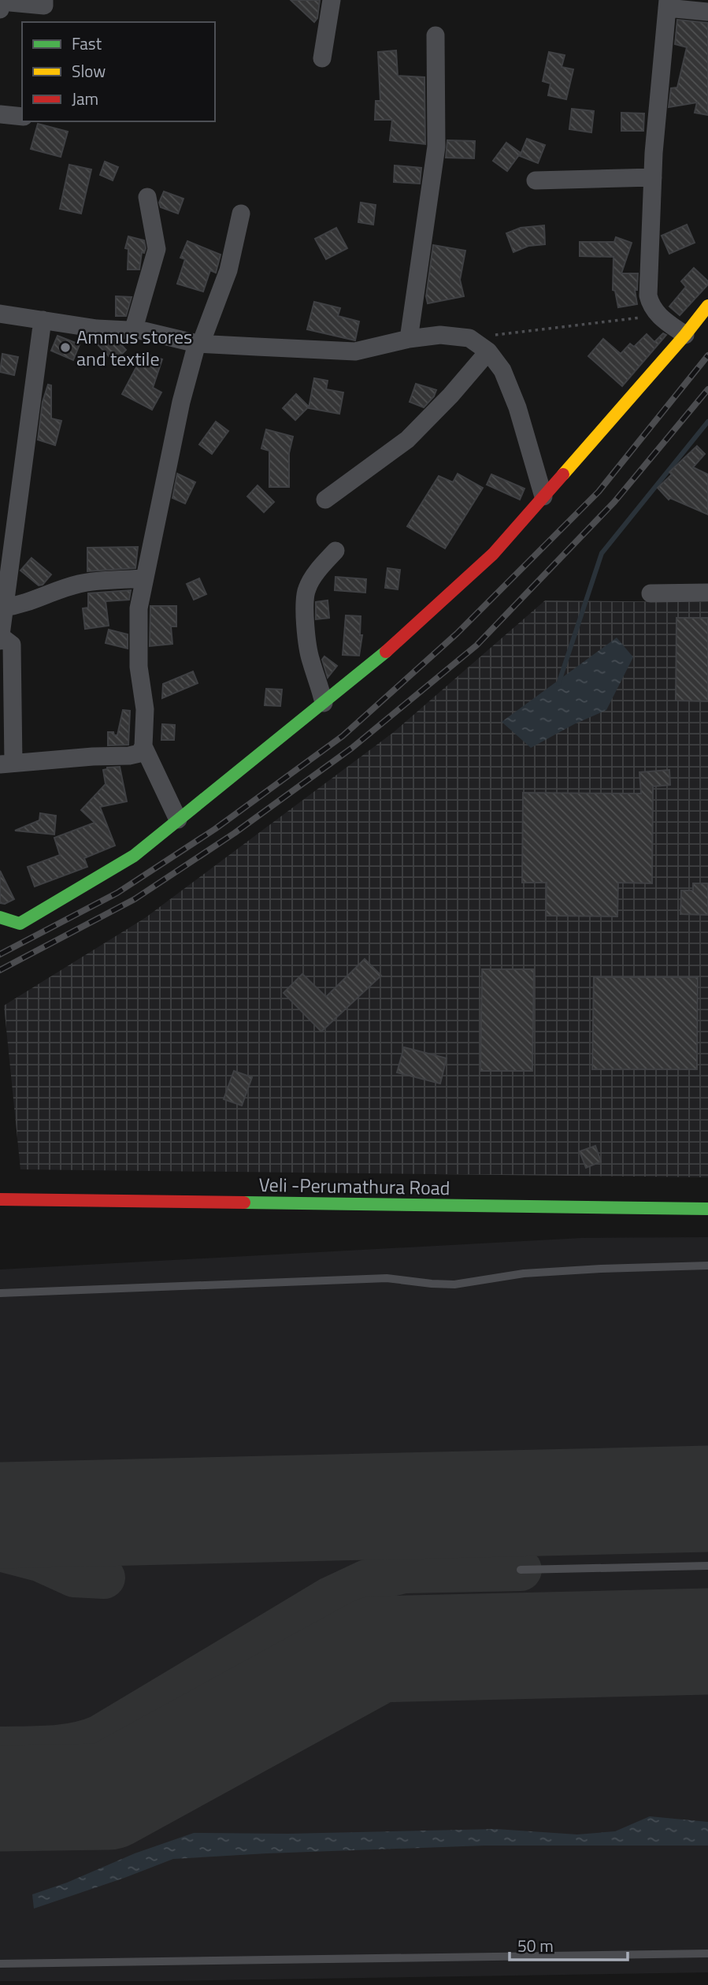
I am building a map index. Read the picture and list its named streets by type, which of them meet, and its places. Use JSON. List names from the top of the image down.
{
  "streets": {
    "street": ["Veli -Perumathura Road"]
  },
  "places": ["Ammus stores and textile"],
  "legend": ["Fast", "Slow", "Jam"],
  "scale_bar": "50 m"
}
